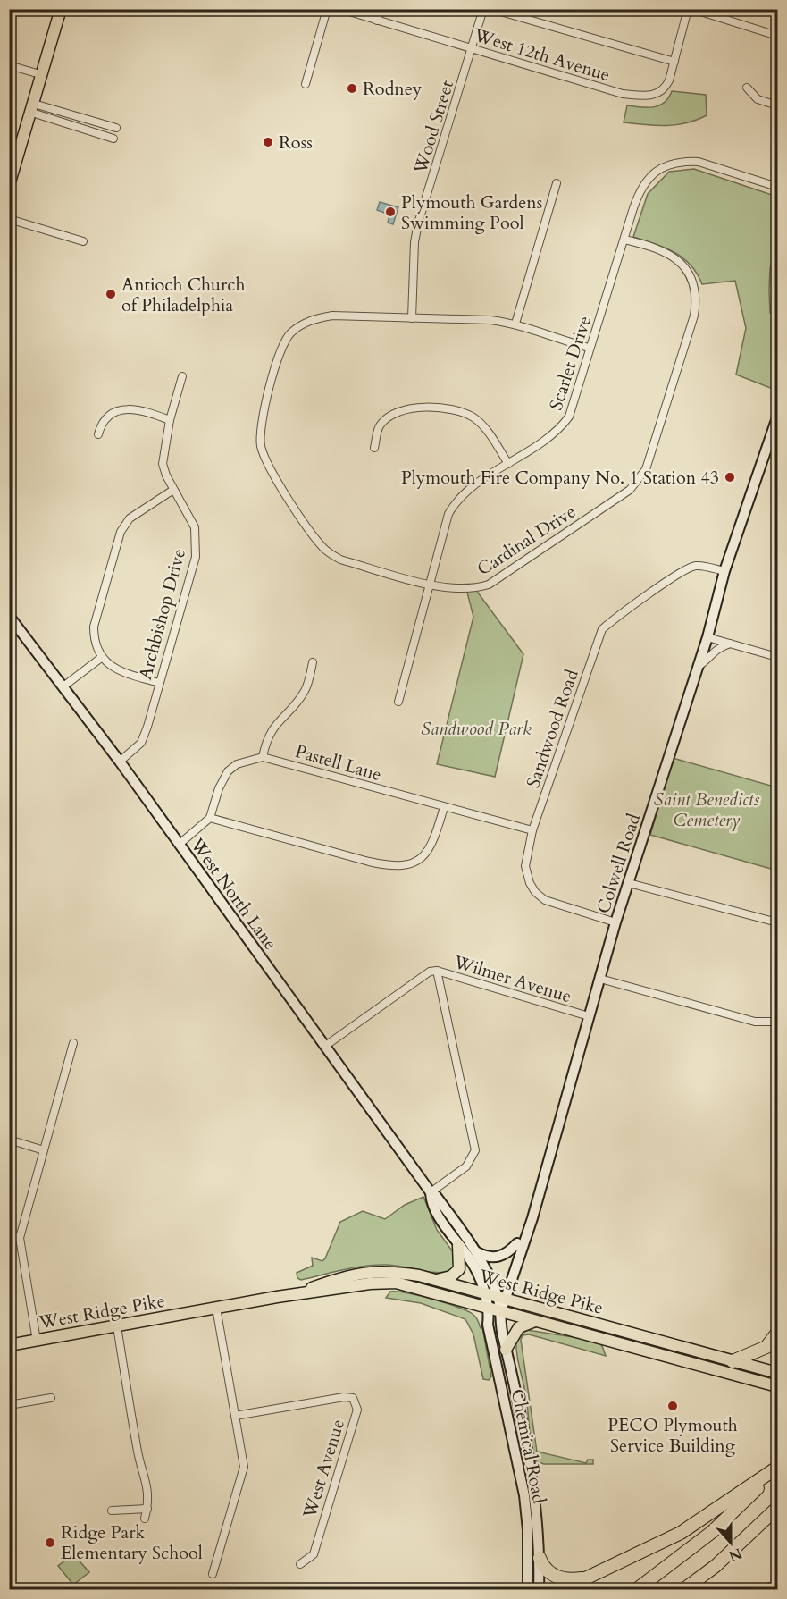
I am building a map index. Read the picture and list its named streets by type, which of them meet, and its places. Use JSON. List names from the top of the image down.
{
  "streets": {
    "main road": [
      "Colwell Road",
      "West North Lane",
      "West Ridge Pike",
      "Chemical Road"
    ],
    "street": [
      "West 12th Avenue",
      "Wood Street",
      "Scarlet Drive",
      "Cardinal Drive",
      "Archbishop Drive",
      "Sandwood Road",
      "Pastell Lane",
      "Wilmer Avenue",
      "West Avenue"
    ]
  },
  "crossings": [
    ["West 12th Avenue", "Wood Street"],
    ["Wood Street", "Cardinal Drive"],
    ["Scarlet Drive", "Cardinal Drive"],
    ["Archbishop Drive", "West North Lane"],
    ["Sandwood Road", "Pastell Lane"],
    ["Sandwood Road", "Colwell Road"],
    ["Colwell Road", "West North Lane"],
    ["Colwell Road", "Wilmer Avenue"],
    ["Colwell Road", "West Ridge Pike"],
    ["West North Lane", "Wilmer Avenue"],
    ["West North Lane", "West Ridge Pike"],
    ["West North Lane", "Chemical Road"],
    ["West Ridge Pike", "Chemical Road"]
  ],
  "parks": ["Sandwood Park", "Saint Benedicts Cemetery"],
  "places": [
    "Rodney",
    "Ross",
    "Plymouth Gardens Swimming Pool",
    "Antioch Church of Philadelphia",
    "Plymouth Fire Company No. 1 Station 43",
    "PECO Plymouth Service Building",
    "Ridge Park Elementary School"
  ],
  "north": "bottom"
}
